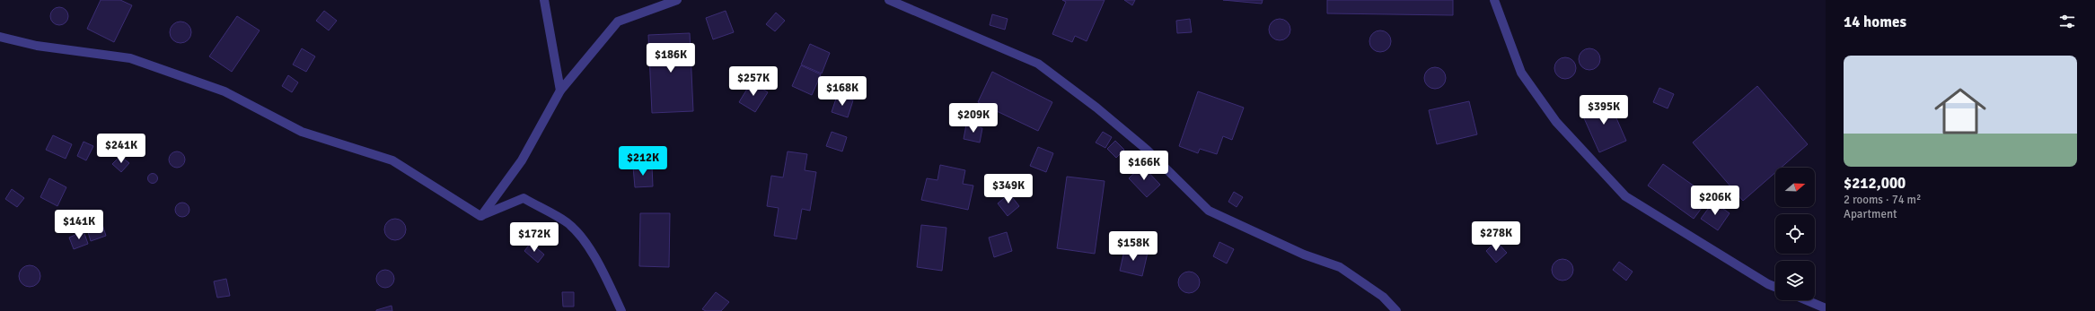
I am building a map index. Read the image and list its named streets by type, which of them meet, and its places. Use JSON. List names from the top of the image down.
{
  "north": "right",
  "page": {
    "heading": "14 homes",
    "price": [
      "$186K",
      "$257K",
      "$168K",
      "$395K",
      "$209K",
      "$241K",
      "$212K",
      "$166K",
      "$349K",
      "$206K",
      "$141K",
      "$278K",
      "$172K",
      "$158K"
    ],
    "list": [
      {
        "name": "$212,000",
        "note": "2 rooms · 74 m² · Apartment"
      }
    ]
  }
}
